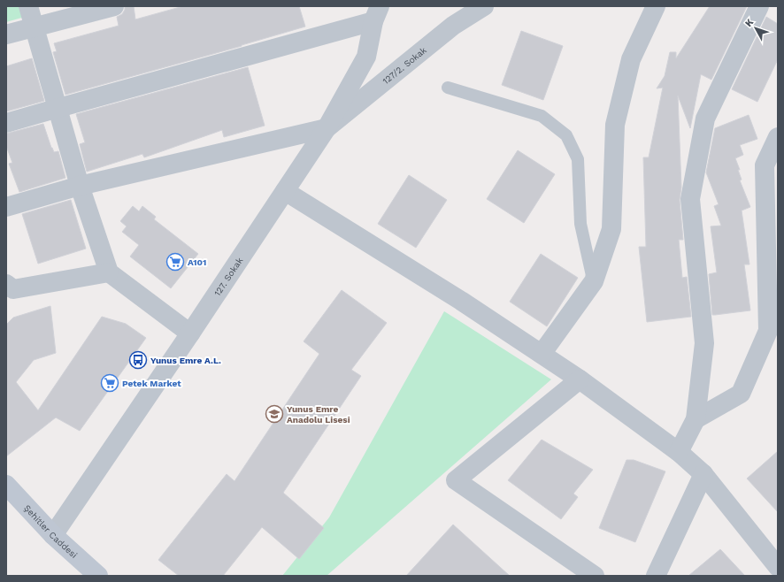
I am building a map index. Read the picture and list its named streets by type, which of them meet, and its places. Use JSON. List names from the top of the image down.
{
  "streets": {
    "street": ["127/2. Sokak", "127. Sokak", "Şehitler Caddesi"]
  },
  "crossings": [
    ["127/2. Sokak", "127. Sokak"],
    ["127. Sokak", "Şehitler Caddesi"]
  ],
  "places": {
    "supermarket": ["A101", "Petek Market"],
    "bus stop": ["Yunus Emre A.L."],
    "school or university": ["Yunus Emre Anadolu Lisesi"]
  },
  "north": "top left"
}
